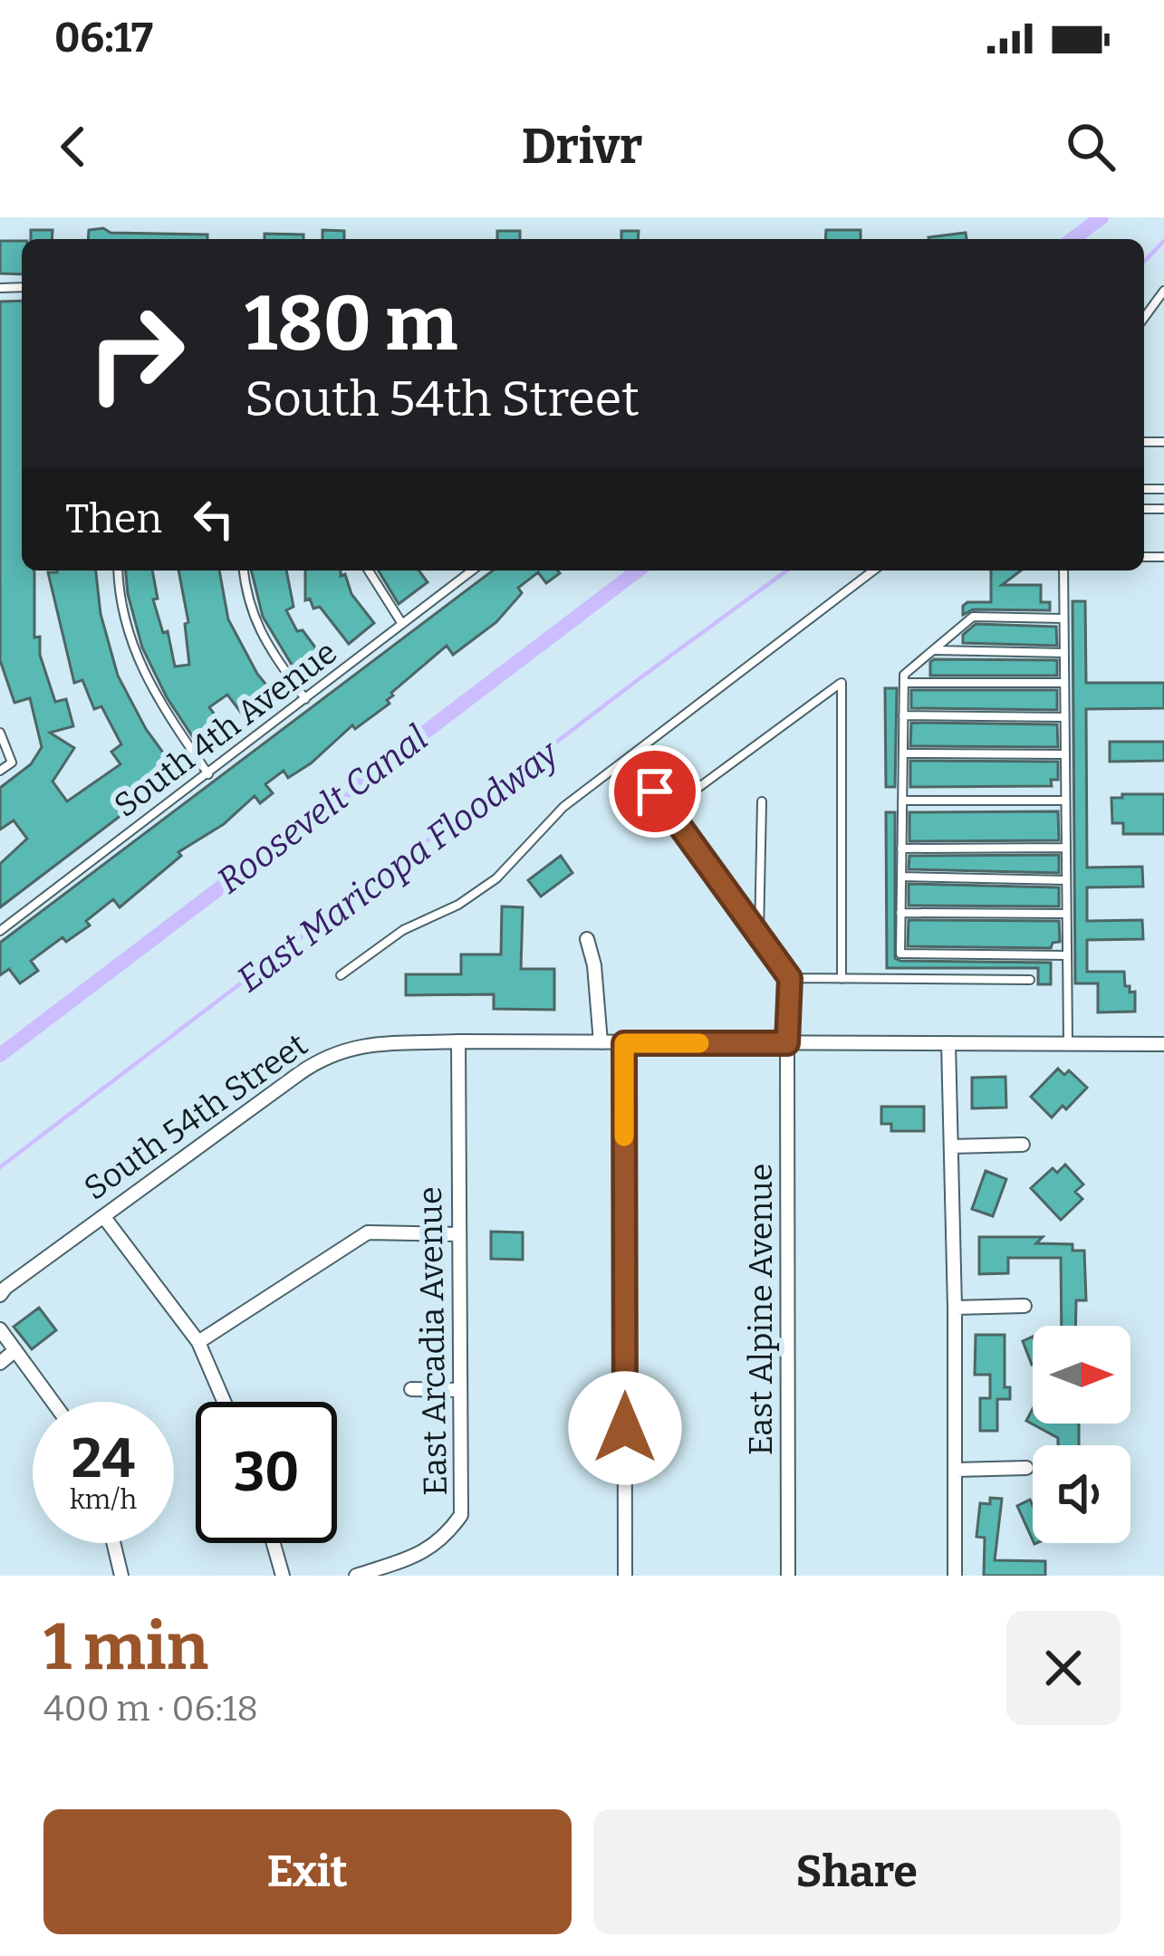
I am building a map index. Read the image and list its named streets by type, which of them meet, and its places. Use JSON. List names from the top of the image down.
{
  "streets": {
    "street": ["South 54th Street", "East Alpine Avenue", "East Arcadia Avenue"],
    "lane": ["South 4th Avenue"]
  },
  "crossings": [
    ["South 54th Street", "East Alpine Avenue"],
    ["South 54th Street", "East Arcadia Avenue"]
  ],
  "water": ["Roosevelt Canal", "East Maricopa Floodway"],
  "north": "right",
  "page": {
    "status": "06:17",
    "header": "Drivr",
    "turn": ["180 m", "South 54th Street"],
    "then": "Then",
    "speed": "24 km/h",
    "limit": "30",
    "heading": ["1 min", "400 m · 06:18"],
    "buttons": ["Exit", "Share"]
  }
}
